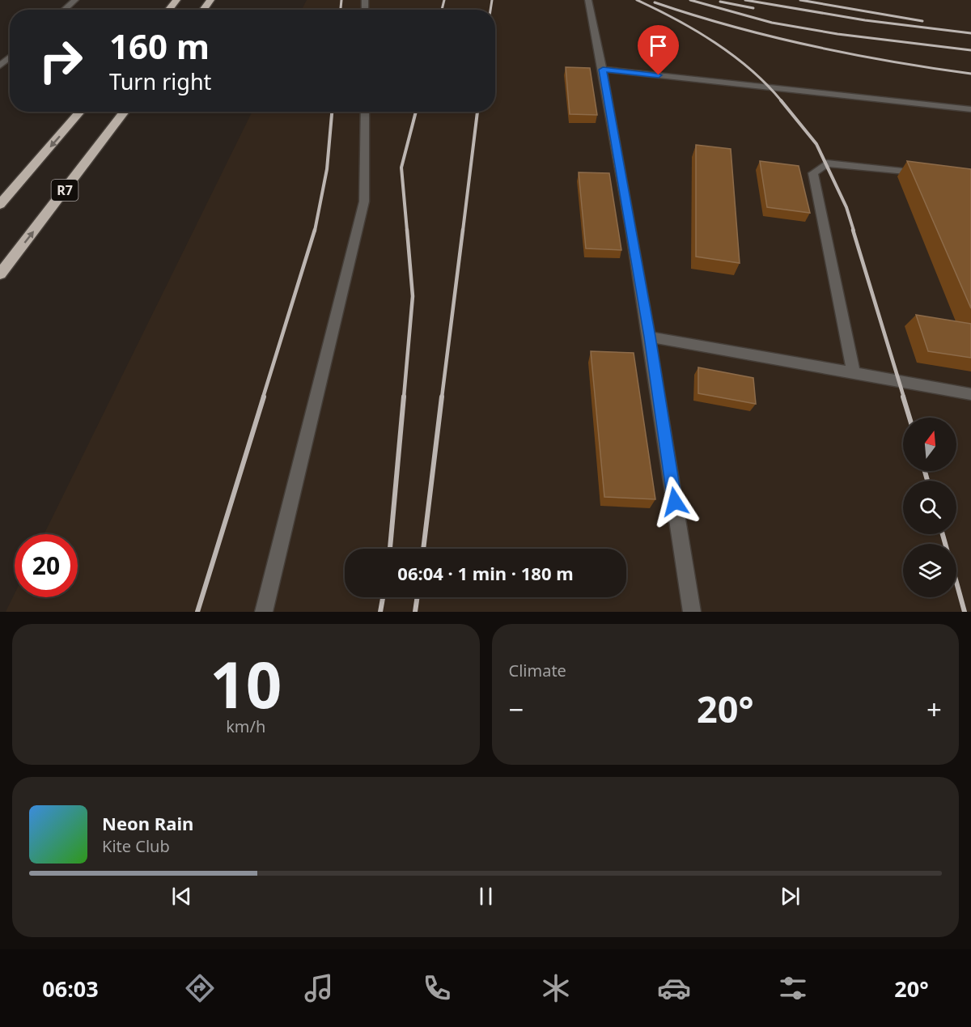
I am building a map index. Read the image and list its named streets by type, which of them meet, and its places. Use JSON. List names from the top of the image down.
{
  "streets": {
    "highway": ["R7"]
  },
  "north": "top",
  "page": {
    "turn": ["160 m", "Turn right"],
    "limit": "20",
    "trip": "06:04 · 1 min · 180 m",
    "tile": [
      ["10", "km/h"],
      "Climate"
    ],
    "heat": ["−", "20°", "+"],
    "song": ["Neon Rain", "Kite Club"],
    "tabs": ["06:03", "20°"]
  }
}
